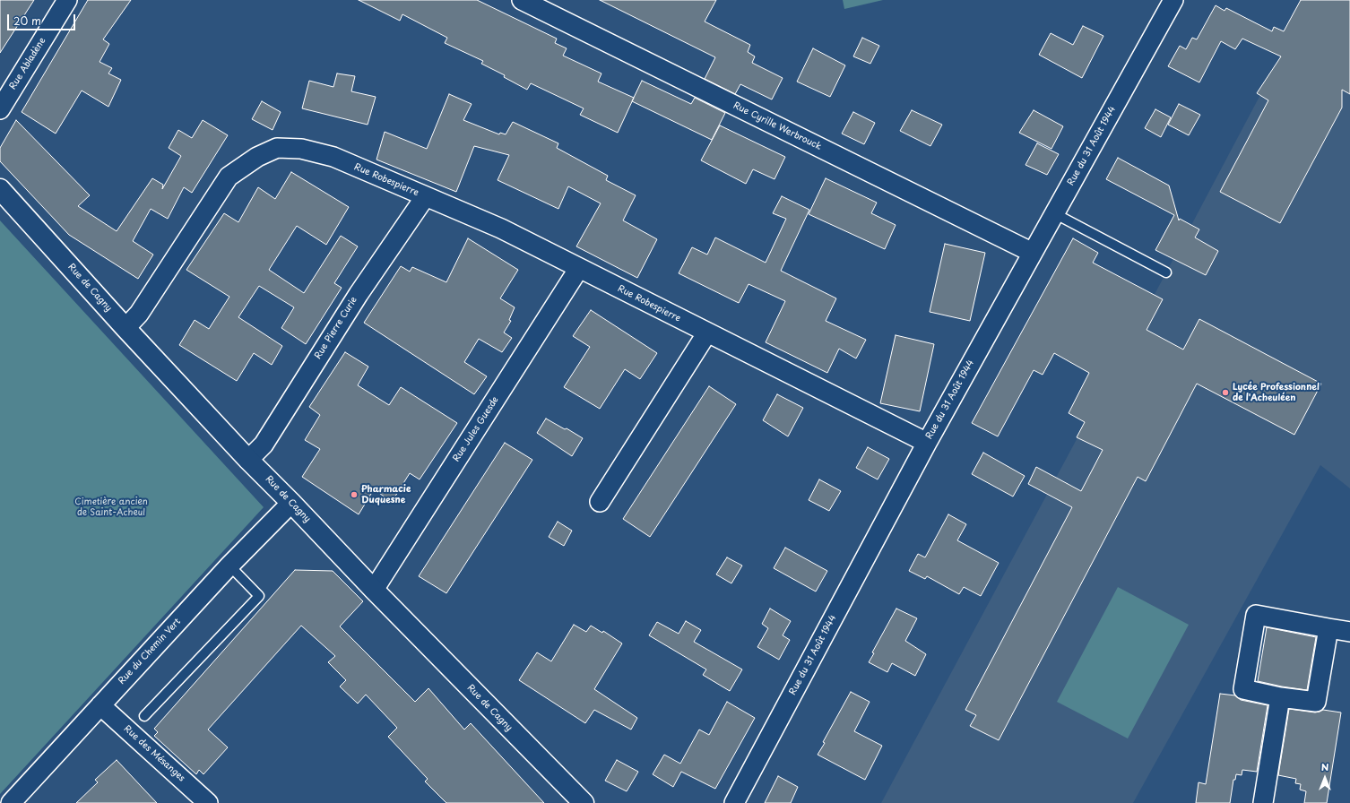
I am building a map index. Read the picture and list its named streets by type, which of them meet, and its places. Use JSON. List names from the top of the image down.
{
  "streets": {
    "main road": ["Rue de Cagny"],
    "street": [
      "Rue Abladène",
      "Rue Cyrille Werbrouck",
      "Rue du 31 Août 1944",
      "Rue Robespierre",
      "Rue Pierre Curie",
      "Rue Jules Guesde",
      "Rue du Chemin Vert",
      "Rue des Mésanges"
    ]
  },
  "crossings": [
    ["Rue Cyrille Werbrouck", "Rue du 31 Août 1944"],
    ["Rue du 31 Août 1944", "Rue Robespierre"],
    ["Rue Robespierre", "Rue de Cagny"],
    ["Rue Robespierre", "Rue Pierre Curie"],
    ["Rue Robespierre", "Rue Jules Guesde"],
    ["Rue de Cagny", "Rue Pierre Curie"],
    ["Rue de Cagny", "Rue Jules Guesde"],
    ["Rue de Cagny", "Rue du Chemin Vert"],
    ["Rue du Chemin Vert", "Rue des Mésanges"]
  ],
  "parks": ["Cimetière ancien de Saint-Acheul"],
  "places": ["Lycée Professionnel de l'Acheuléen", "Pharmacie Duquesne"],
  "scale_bar": "20 m",
  "north": "top"
}
